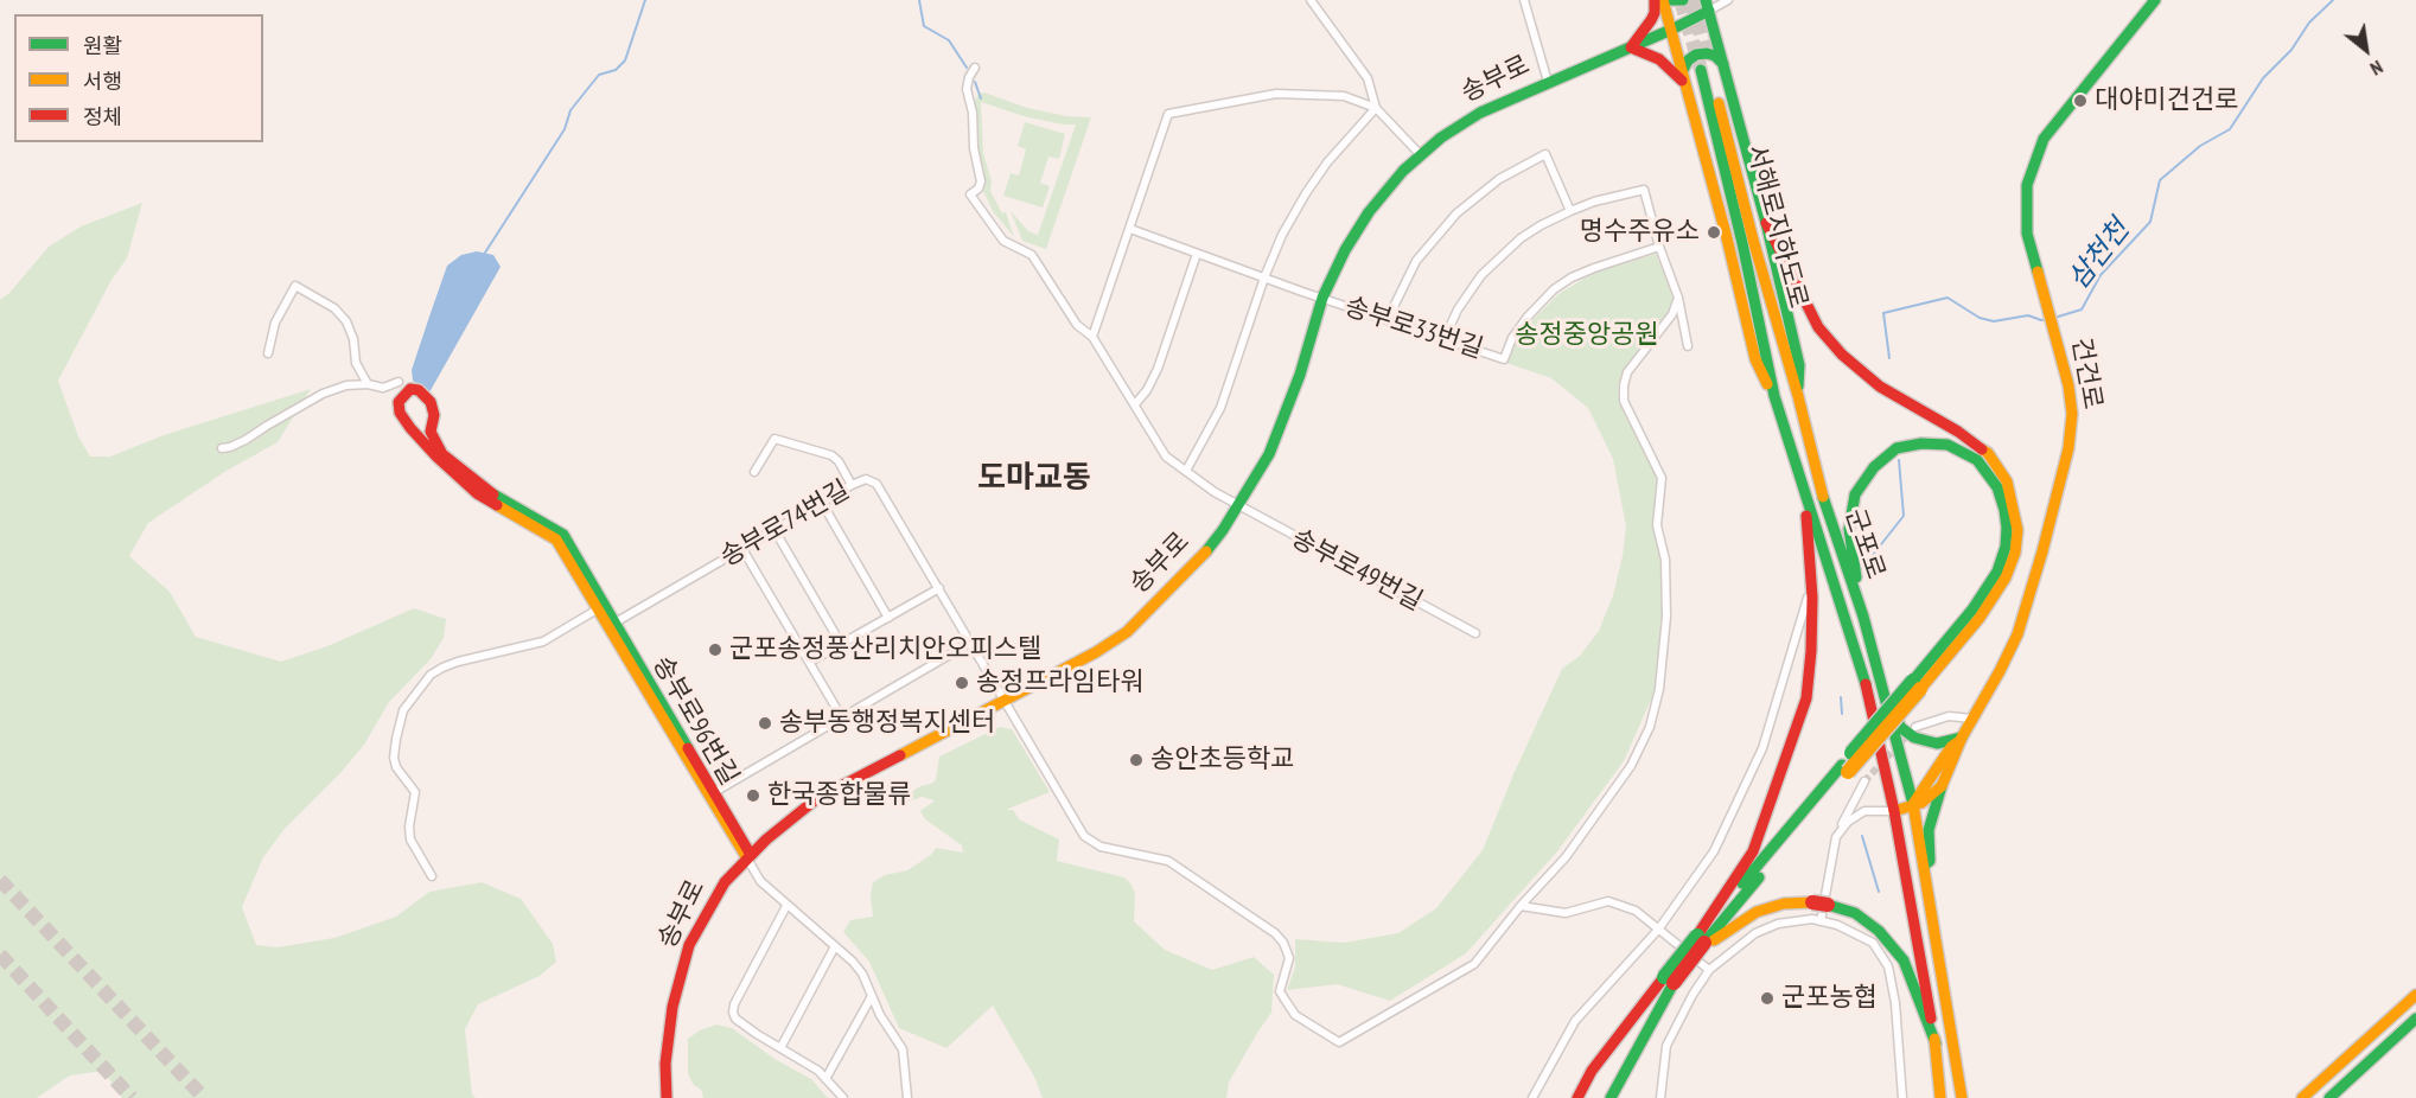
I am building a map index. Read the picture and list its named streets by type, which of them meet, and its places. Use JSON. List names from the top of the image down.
{
  "streets": {
    "main road": [
      "송부로",
      "서해로지하도로",
      "건건로",
      "군포로",
      "송부로96번길"
    ],
    "street": ["송부로33번길", "송부로74번길", "송부로49번길"]
  },
  "crossings": [
    ["송부로", "송부로33번길"],
    ["송부로", "송부로74번길"],
    ["송부로", "군포로"],
    ["송부로", "송부로49번길"],
    ["송부로", "송부로96번길"],
    ["서해로지하도로", "군포로"],
    ["건건로", "군포로"],
    ["송부로74번길", "송부로96번길"]
  ],
  "districts": ["도마교동"],
  "water": ["삼천천"],
  "parks": ["송정중앙공원"],
  "places": [
    "대야미건건로",
    "명수주유소",
    "군포송정풍산리치안오피스텔",
    "송정프라임타워",
    "송부동행정복지센터",
    "송안초등학교",
    "한국종합물류",
    "군포농협"
  ],
  "legend": ["원활", "서행", "정체"],
  "north": "bottom right"
}
